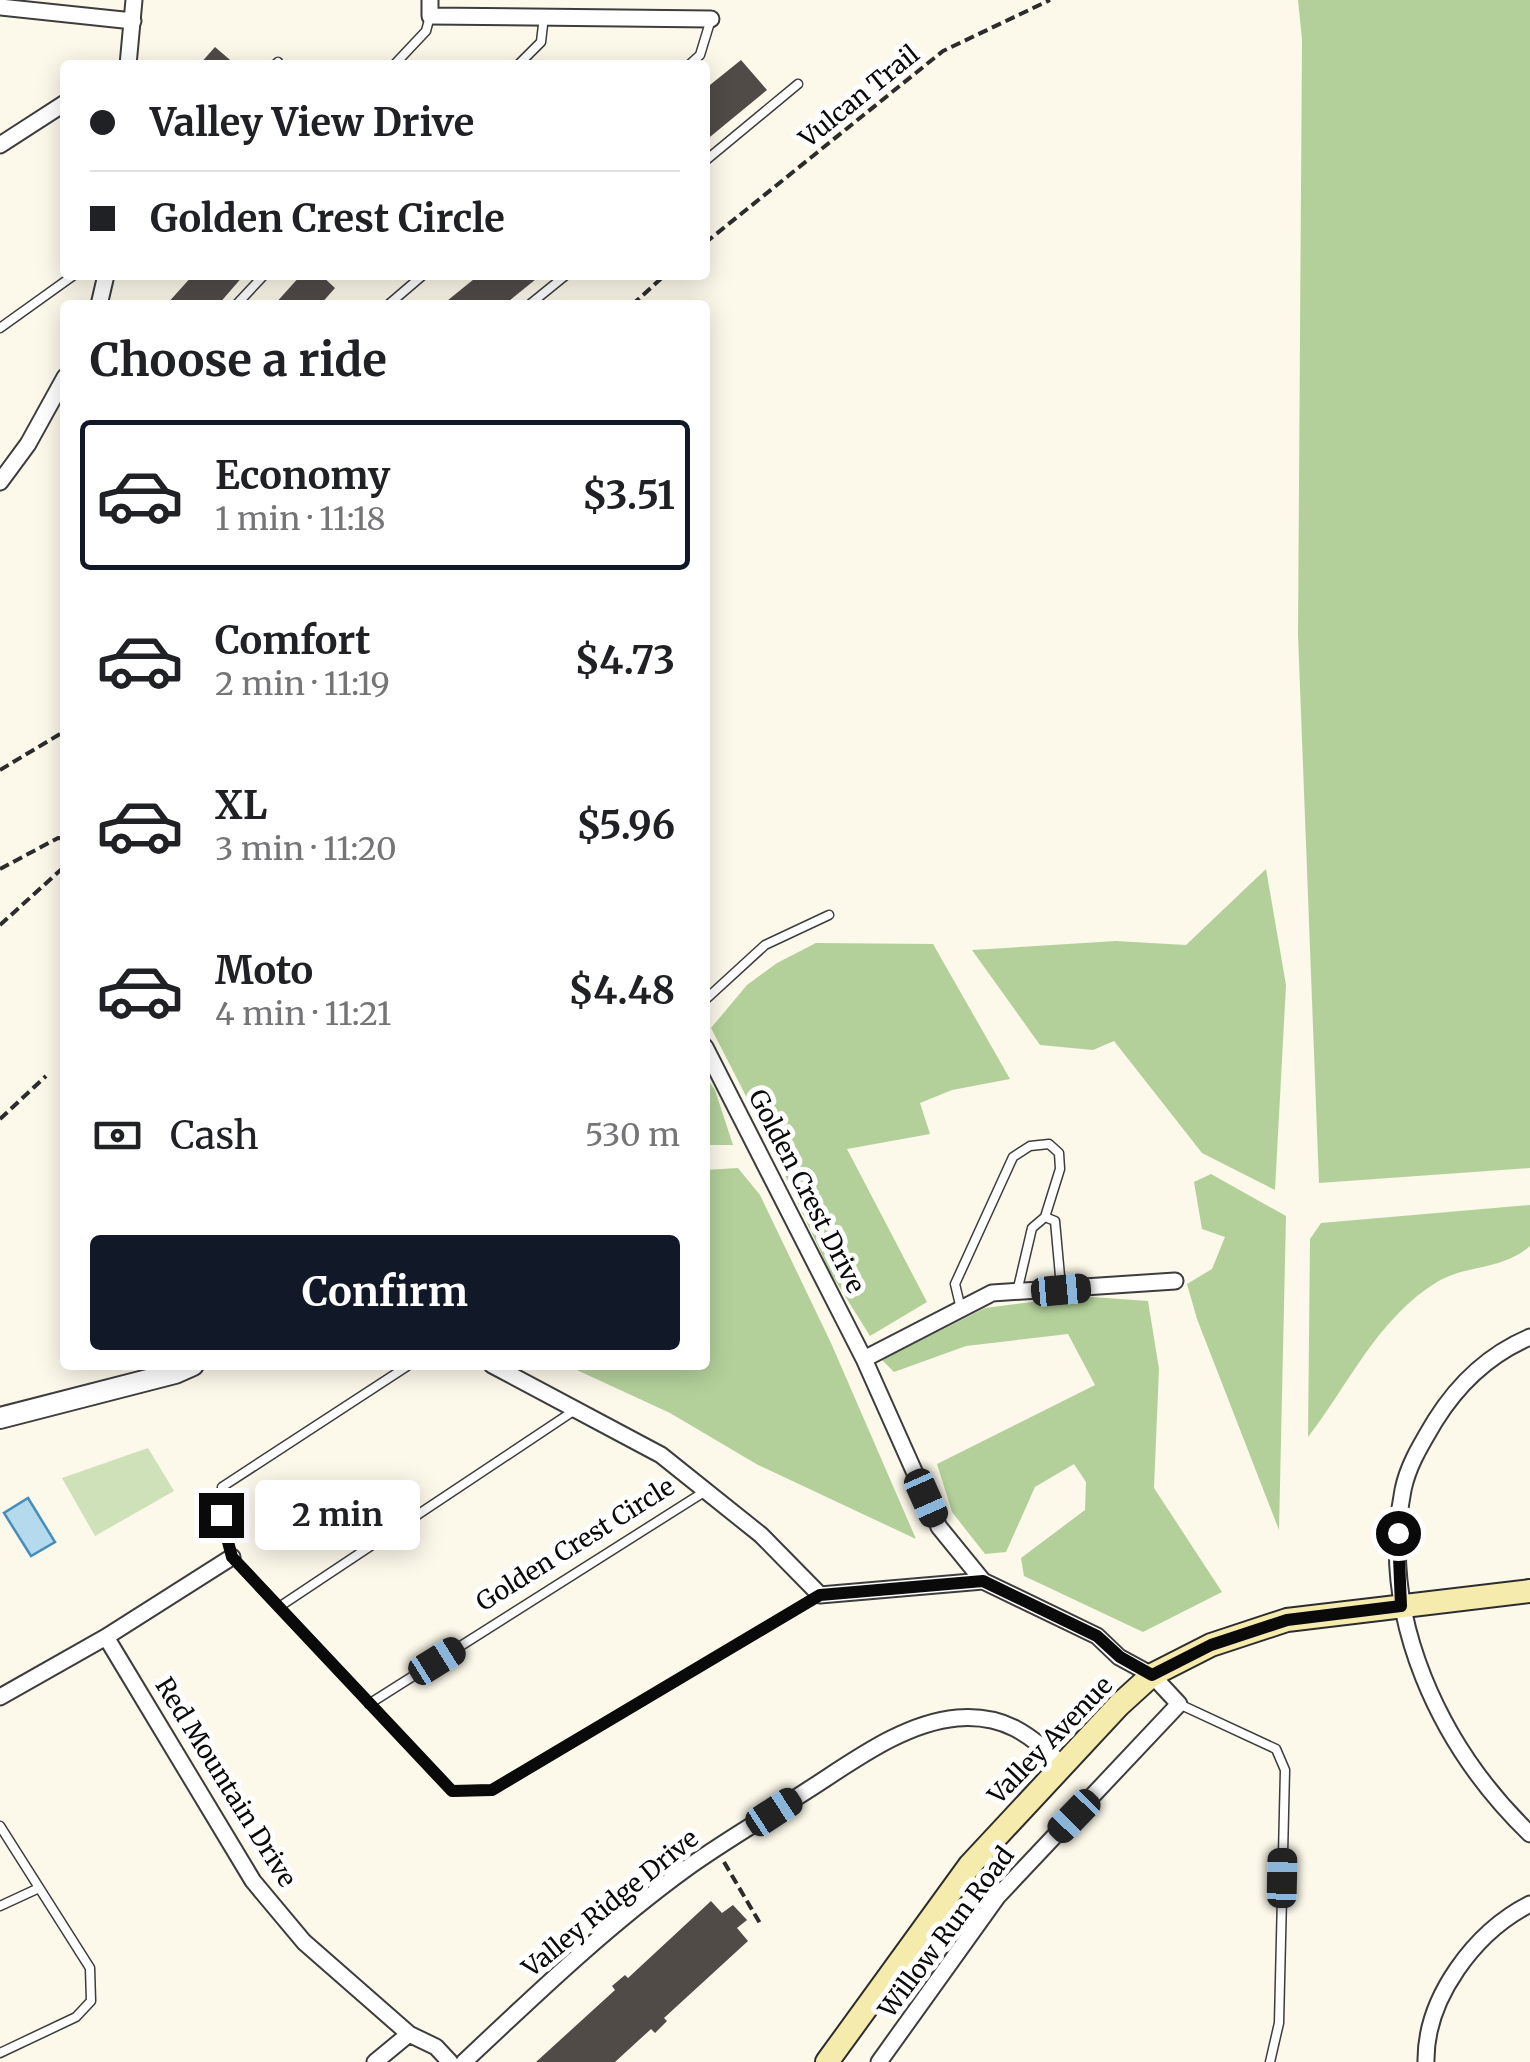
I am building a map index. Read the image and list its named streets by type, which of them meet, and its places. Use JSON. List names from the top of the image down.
{
  "streets": {
    "main road": ["Valley Avenue"],
    "street": [
      "Golden Crest Drive",
      "Golden Crest Circle",
      "Red Mountain Drive",
      "Valley Ridge Drive",
      "Willow Run Road"
    ],
    "path": ["Vulcan Trail"]
  },
  "crossings": [
    ["Golden Crest Drive", "Valley Avenue"],
    ["Golden Crest Drive", "Willow Run Road"],
    ["Valley Avenue", "Valley Ridge Drive"]
  ],
  "page": {
    "banner": ["Valley View Drive", "Golden Crest Circle"],
    "heading": "Choose a ride",
    "list": [
      {
        "name": "Economy",
        "note": "1 min · 11:18",
        "value": "$3.51"
      },
      {
        "name": "Comfort",
        "note": "2 min · 11:19",
        "value": "$4.73"
      },
      {
        "name": "XL",
        "note": "3 min · 11:20",
        "value": "$5.96"
      },
      {
        "name": "Moto",
        "note": "4 min · 11:21",
        "value": "$4.48"
      }
    ],
    "pay": ["Cash", "530 m"],
    "buttons": "Confirm",
    "bubble": "2 min"
  }
}
